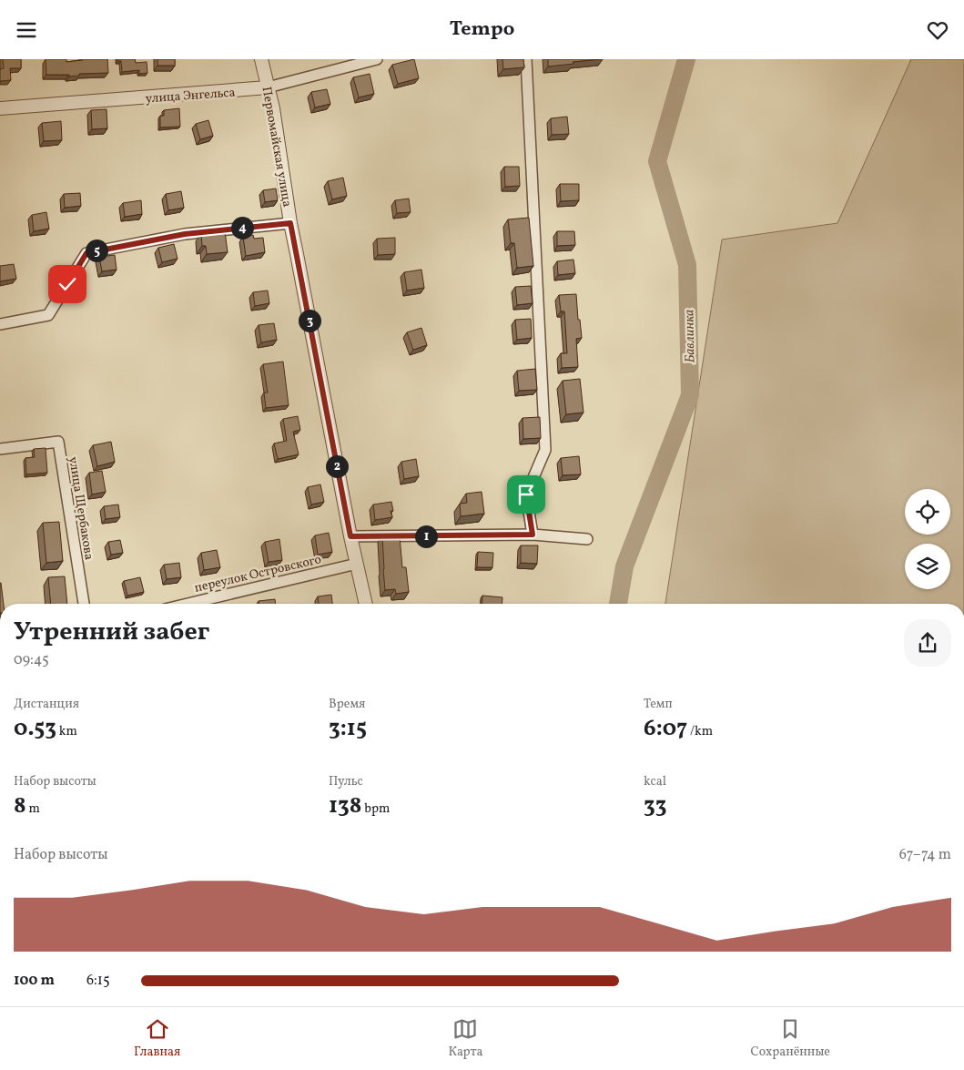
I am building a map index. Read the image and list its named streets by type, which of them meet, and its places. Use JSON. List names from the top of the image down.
{
  "streets": {
    "street": [
      "улица Энгельса",
      "Первомайская улица",
      "улица Щербакова",
      "переулок Островского"
    ]
  },
  "crossings": [
    ["улица Энгельса", "Первомайская улица"],
    ["Первомайская улица", "переулок Островского"]
  ],
  "water": ["Бавлинка"],
  "page": {
    "header": "Tempo",
    "pins": [
      "4",
      "5",
      "3",
      "2",
      "1"
    ],
    "heading": ["Утренний забег", "09:45"],
    "stats": [
      ["Дистанция", "0.53 km"],
      ["Время", "3:15"],
      ["Темп", "6:07 /km"],
      ["Набор высоты", "8 m"],
      ["Пульс", "138 bpm"],
      ["kcal", "33"]
    ],
    "chart": ["Набор высоты", "67–74 m"],
    "list": [
      {
        "name": "100 m",
        "note": "6:15"
      }
    ],
    "tabs": ["Главная", "Карта", "Сохранённые"]
  }
}
